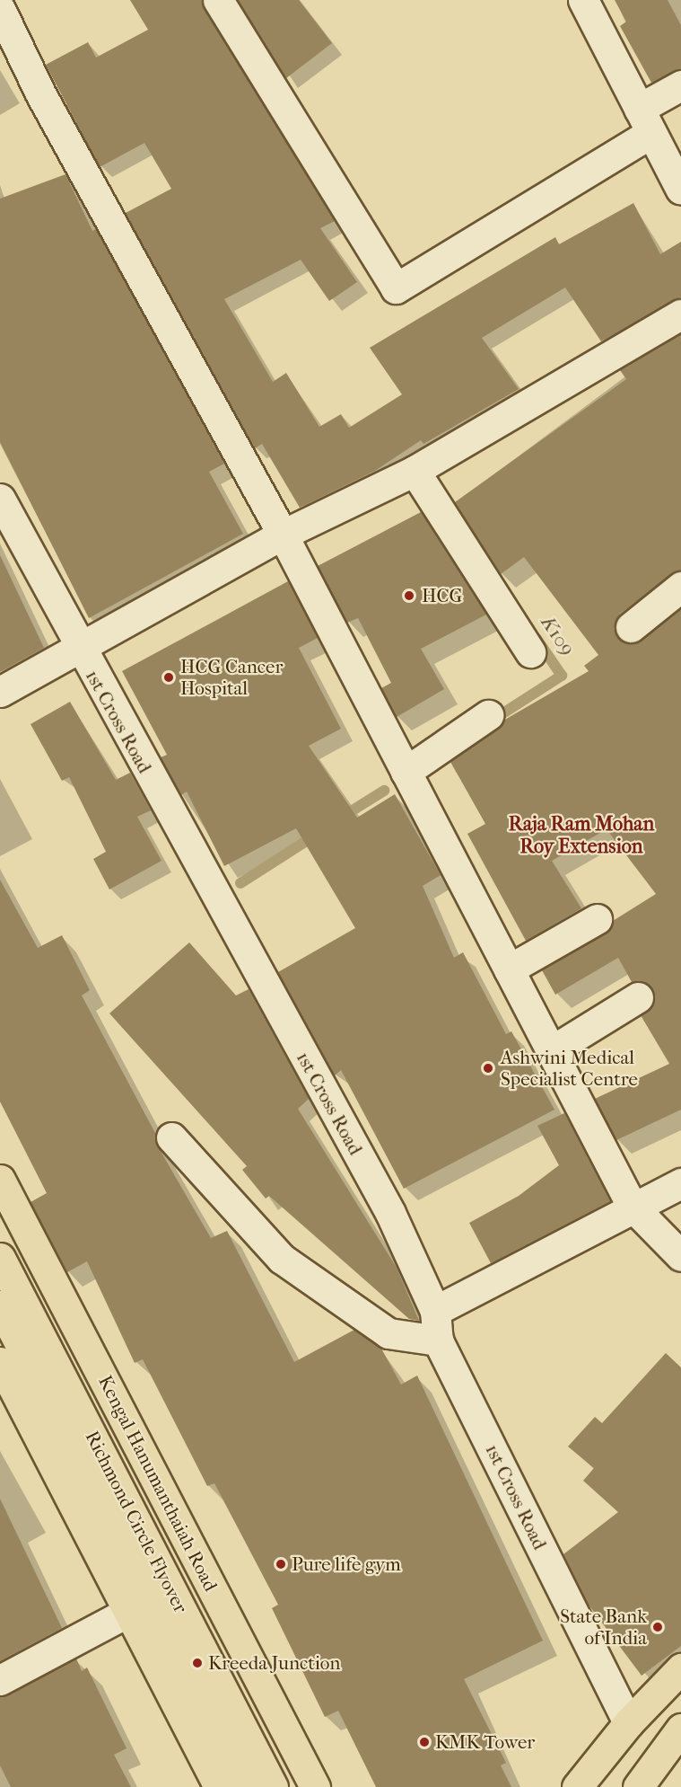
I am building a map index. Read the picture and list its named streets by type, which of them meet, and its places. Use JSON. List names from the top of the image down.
{
  "streets": {
    "main road": ["Kengal Hanumanthaiah Road", "Richmond Circle Flyover"],
    "street": ["1st Cross Road"]
  },
  "districts": ["Raja Ram Mohan Roy Extension"],
  "water": ["K109"],
  "places": [
    "HCG",
    "HCG Cancer Hospital",
    "Ashwini Medical Specialist Centre",
    "Pure life gym",
    "State Bank of India",
    "Kreeda Junction",
    "KMK Tower"
  ]
}
